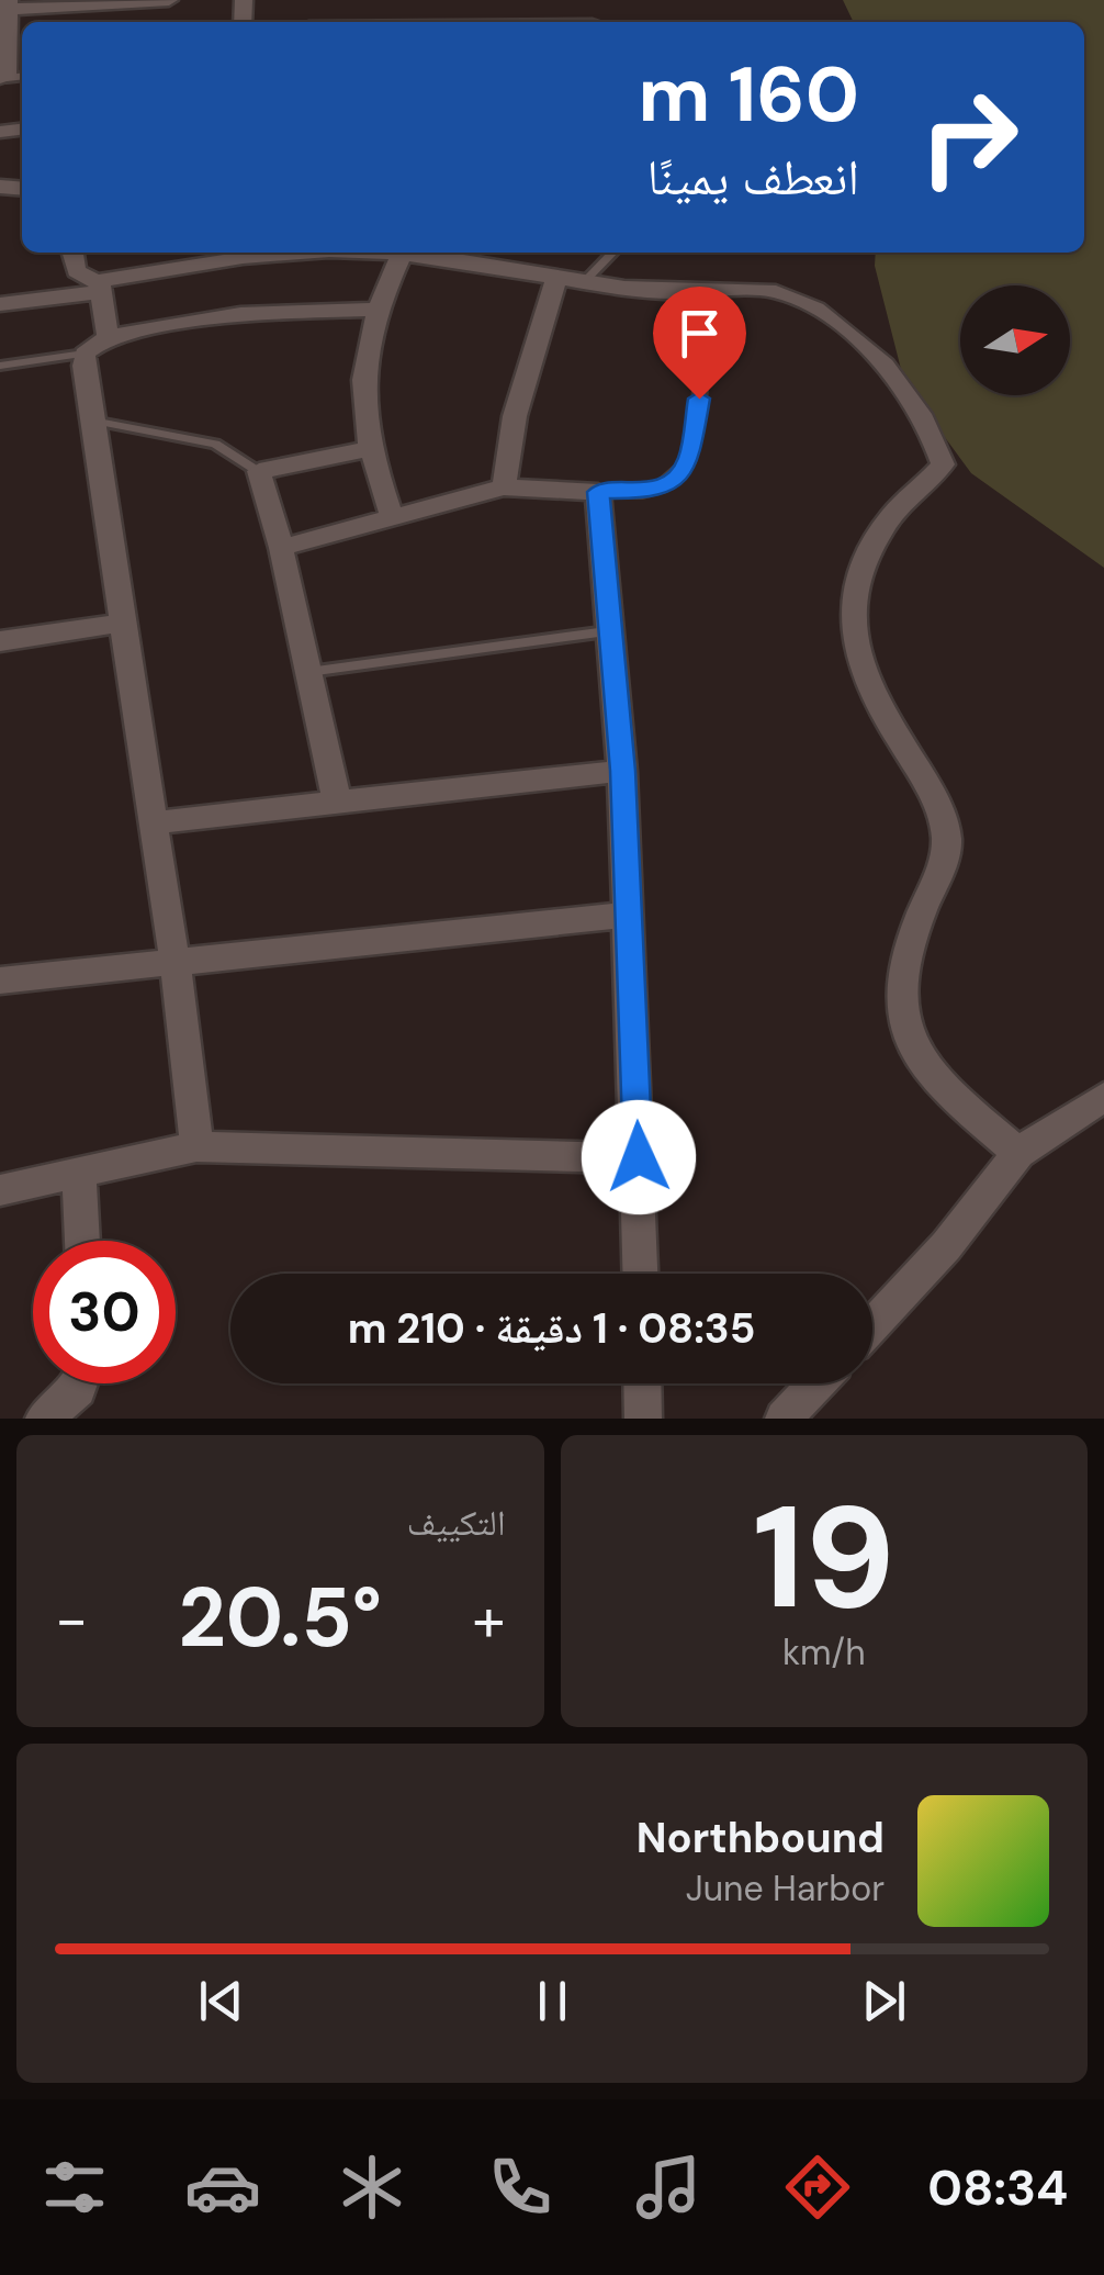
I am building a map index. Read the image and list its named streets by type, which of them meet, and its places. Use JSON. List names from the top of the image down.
{
  "north": "right",
  "page": {
    "turn": ["160 m", "انعطف يمينًا"],
    "limit": "30",
    "trip": "08:35 · 1 دقيقة · 210 m",
    "tile": [
      ["19", "km/h"],
      "التكييف"
    ],
    "heat": ["−", "20.5°", "+"],
    "song": ["Northbound", "June Harbor"],
    "tabs": "08:34"
  }
}
